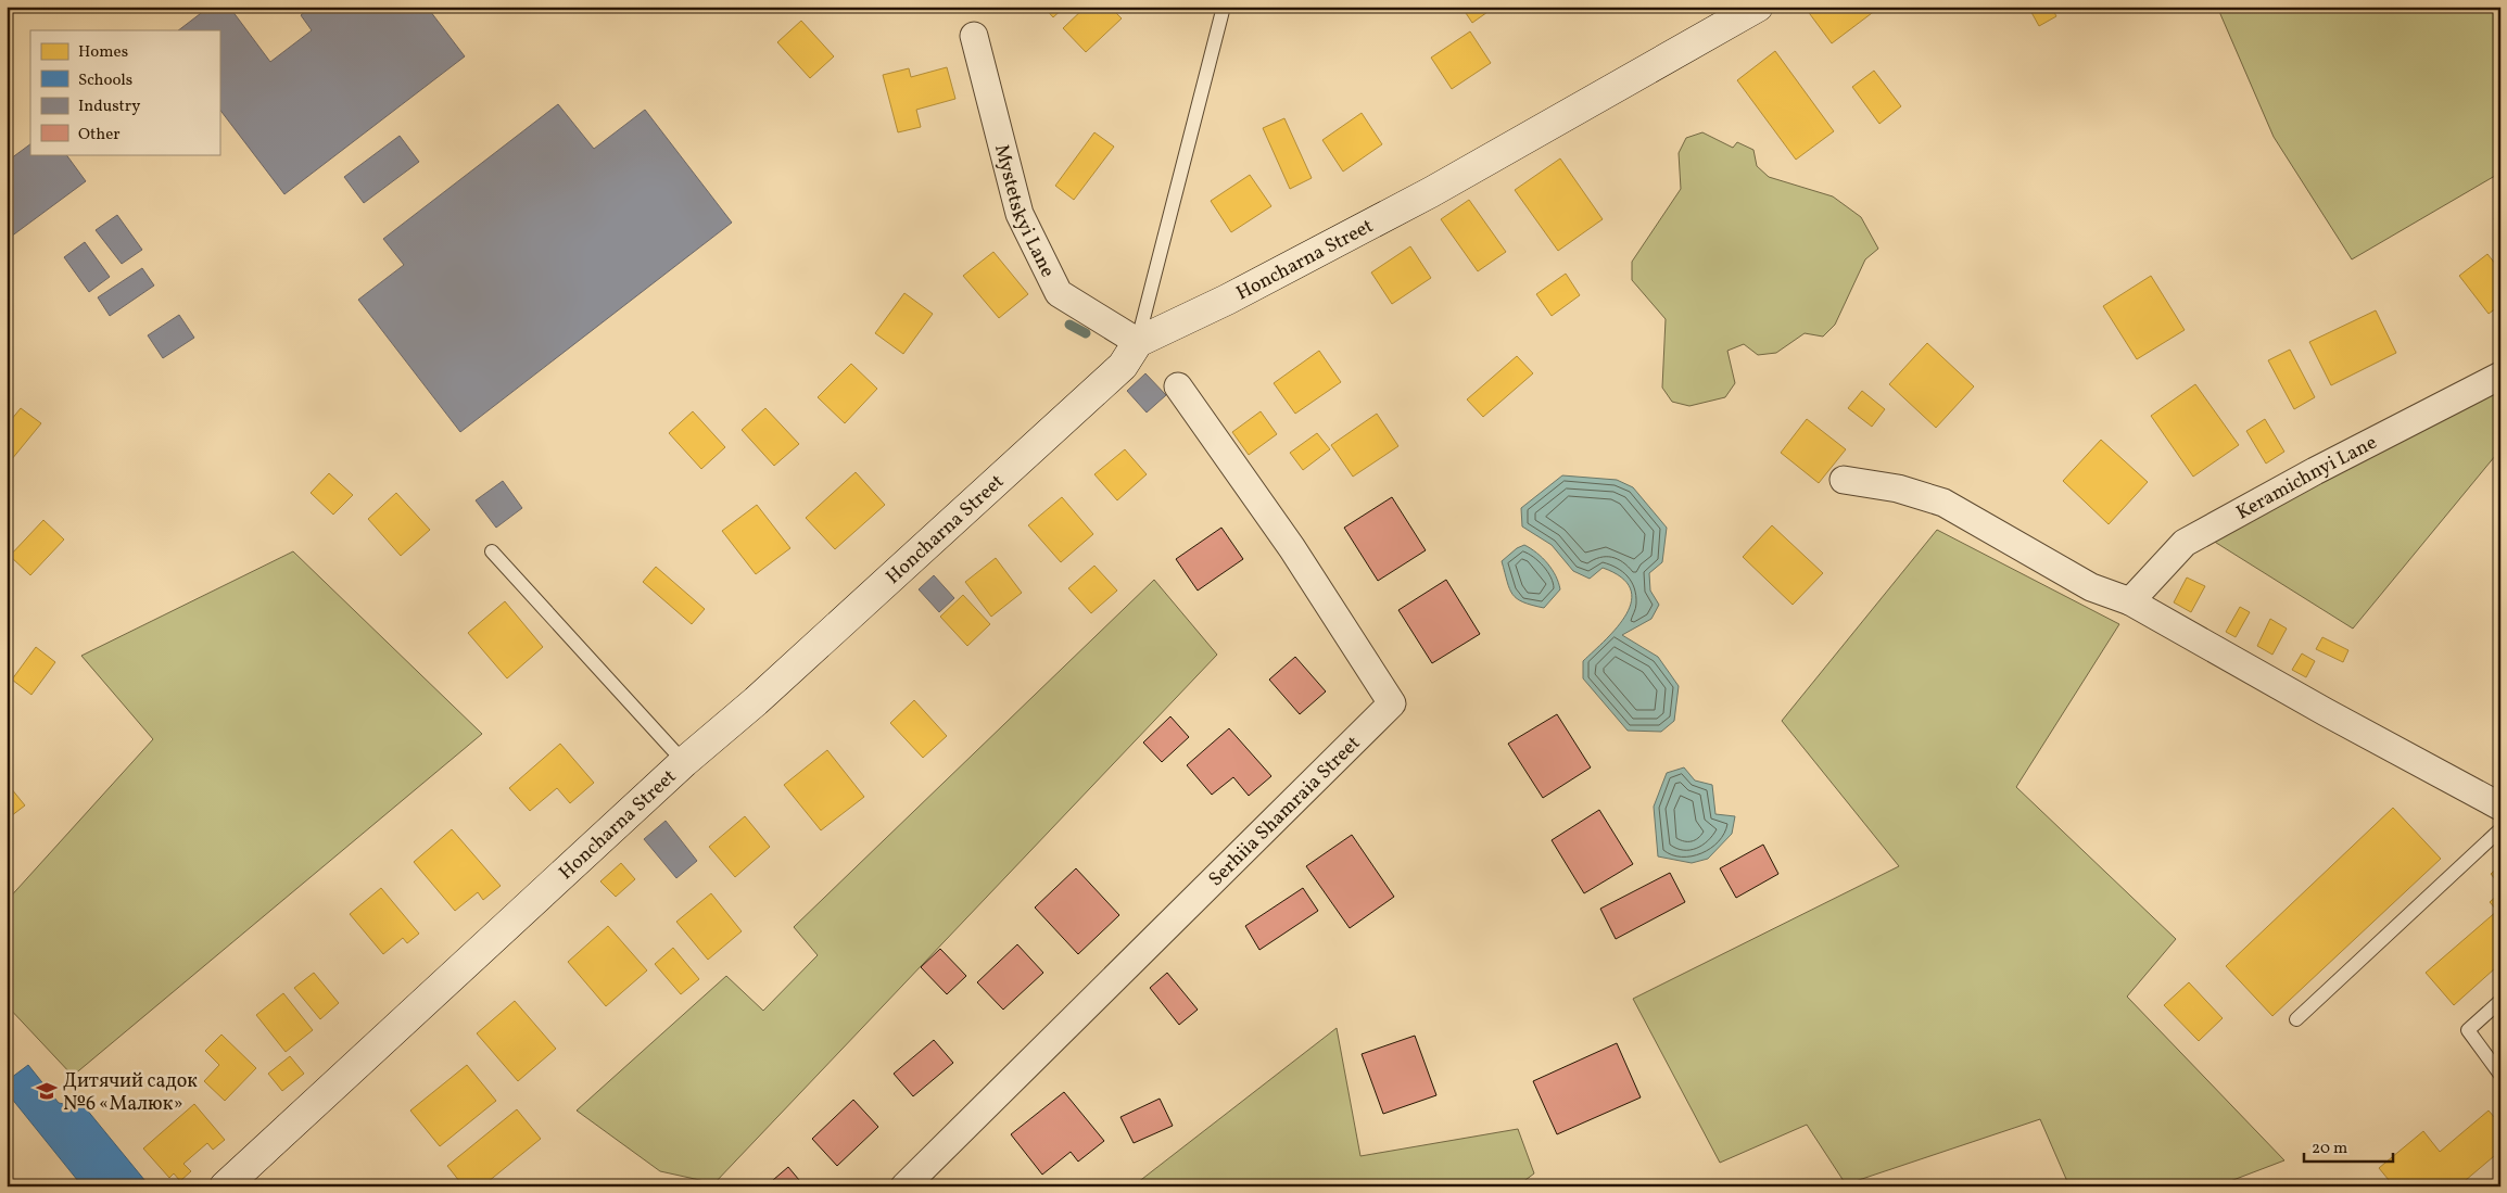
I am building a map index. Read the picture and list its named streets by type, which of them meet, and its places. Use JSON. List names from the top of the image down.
{
  "streets": {
    "street": [
      "Mystetskyi Lane",
      "Honcharna Street",
      "Keramichnyi Lane",
      "Serhiia Shamraia Street"
    ]
  },
  "crossings": [
    ["Mystetskyi Lane", "Honcharna Street"]
  ],
  "places": {
    "school or university": ["Дитячий садок №6 «Малюк»"]
  },
  "legend": [
    "Homes",
    "Schools",
    "Industry",
    "Other"
  ],
  "scale_bar": "20 m"
}
